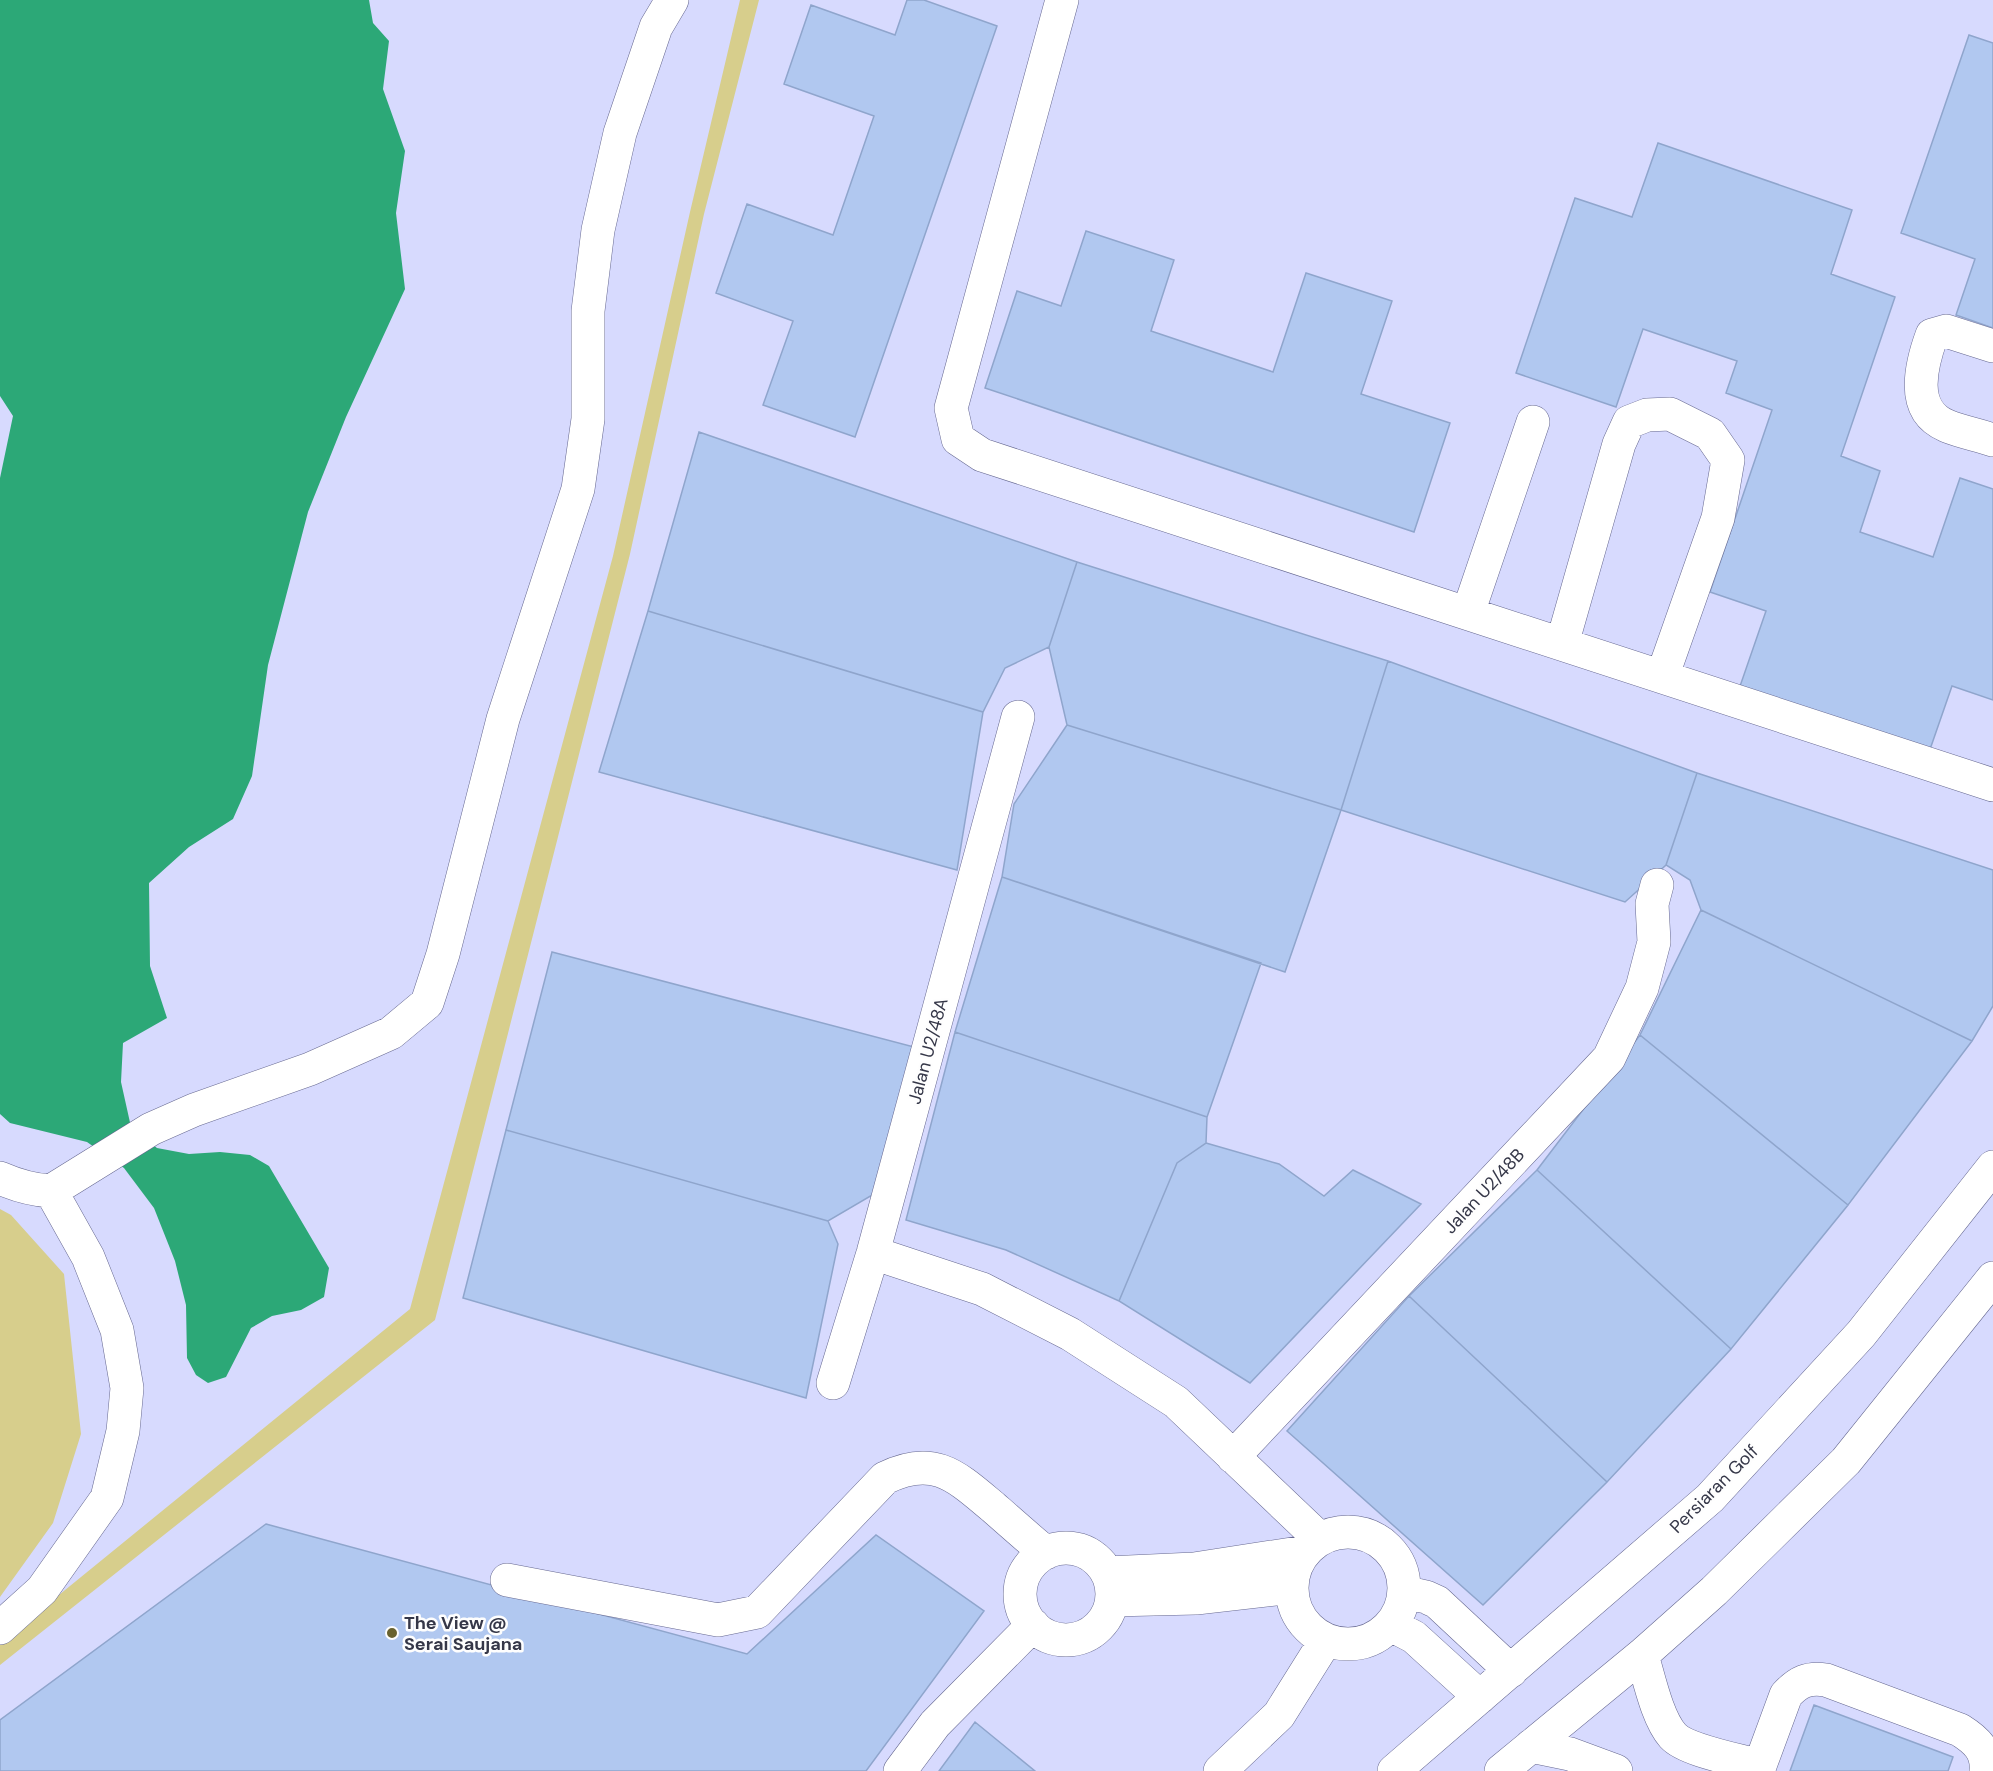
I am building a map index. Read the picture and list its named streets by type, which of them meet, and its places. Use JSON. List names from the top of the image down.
{
  "streets": {
    "street": ["Jalan U2/48A", "Jalan U2/48B", "Persiaran Golf"]
  },
  "places": ["The View @ Serai Saujana"]
}
